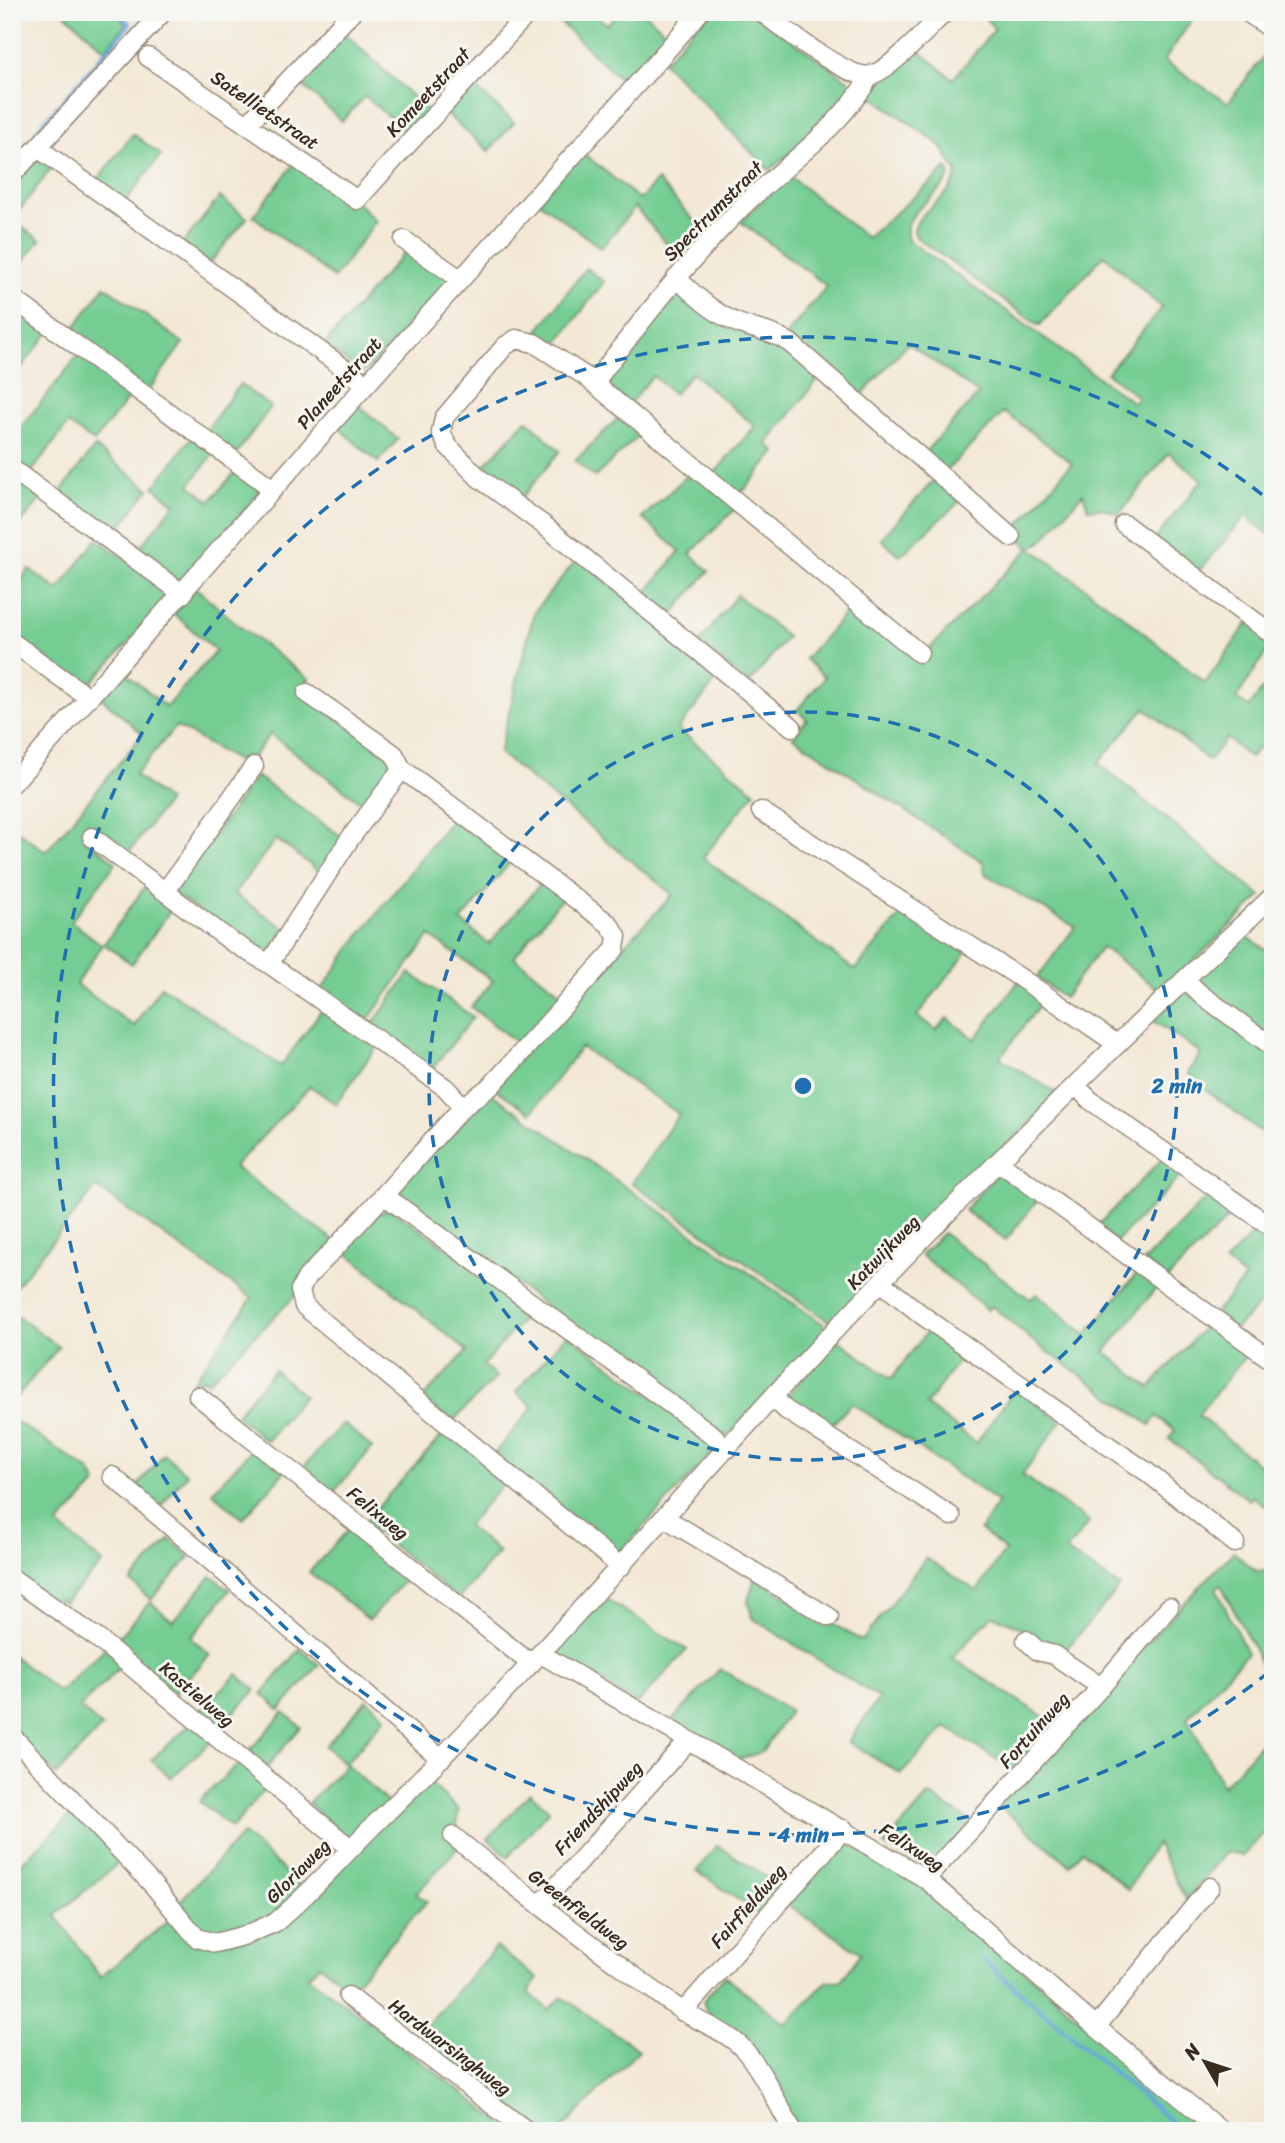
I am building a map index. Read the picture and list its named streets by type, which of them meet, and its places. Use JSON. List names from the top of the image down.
{
  "streets": {
    "street": [
      "Komeetstraat",
      "Satellietstraat",
      "Spectrumstraat",
      "Planeetstraat",
      "Katwijkweg",
      "Felixweg",
      "Kastielweg",
      "Fortuinweg",
      "Friendshipweg",
      "Gloriaweg",
      "Fairfieldweg",
      "Greenfieldweg",
      "Hardwarsinghweg"
    ]
  },
  "crossings": [
    ["Komeetstraat", "Satellietstraat"],
    ["Katwijkweg", "Felixweg"],
    ["Katwijkweg", "Gloriaweg"],
    ["Felixweg", "Fortuinweg"],
    ["Felixweg", "Friendshipweg"],
    ["Felixweg", "Gloriaweg"],
    ["Felixweg", "Fairfieldweg"],
    ["Kastielweg", "Gloriaweg"],
    ["Friendshipweg", "Greenfieldweg"],
    ["Fairfieldweg", "Greenfieldweg"]
  ],
  "north": "top left",
  "rings": ["2 min", "4 min"]
}
